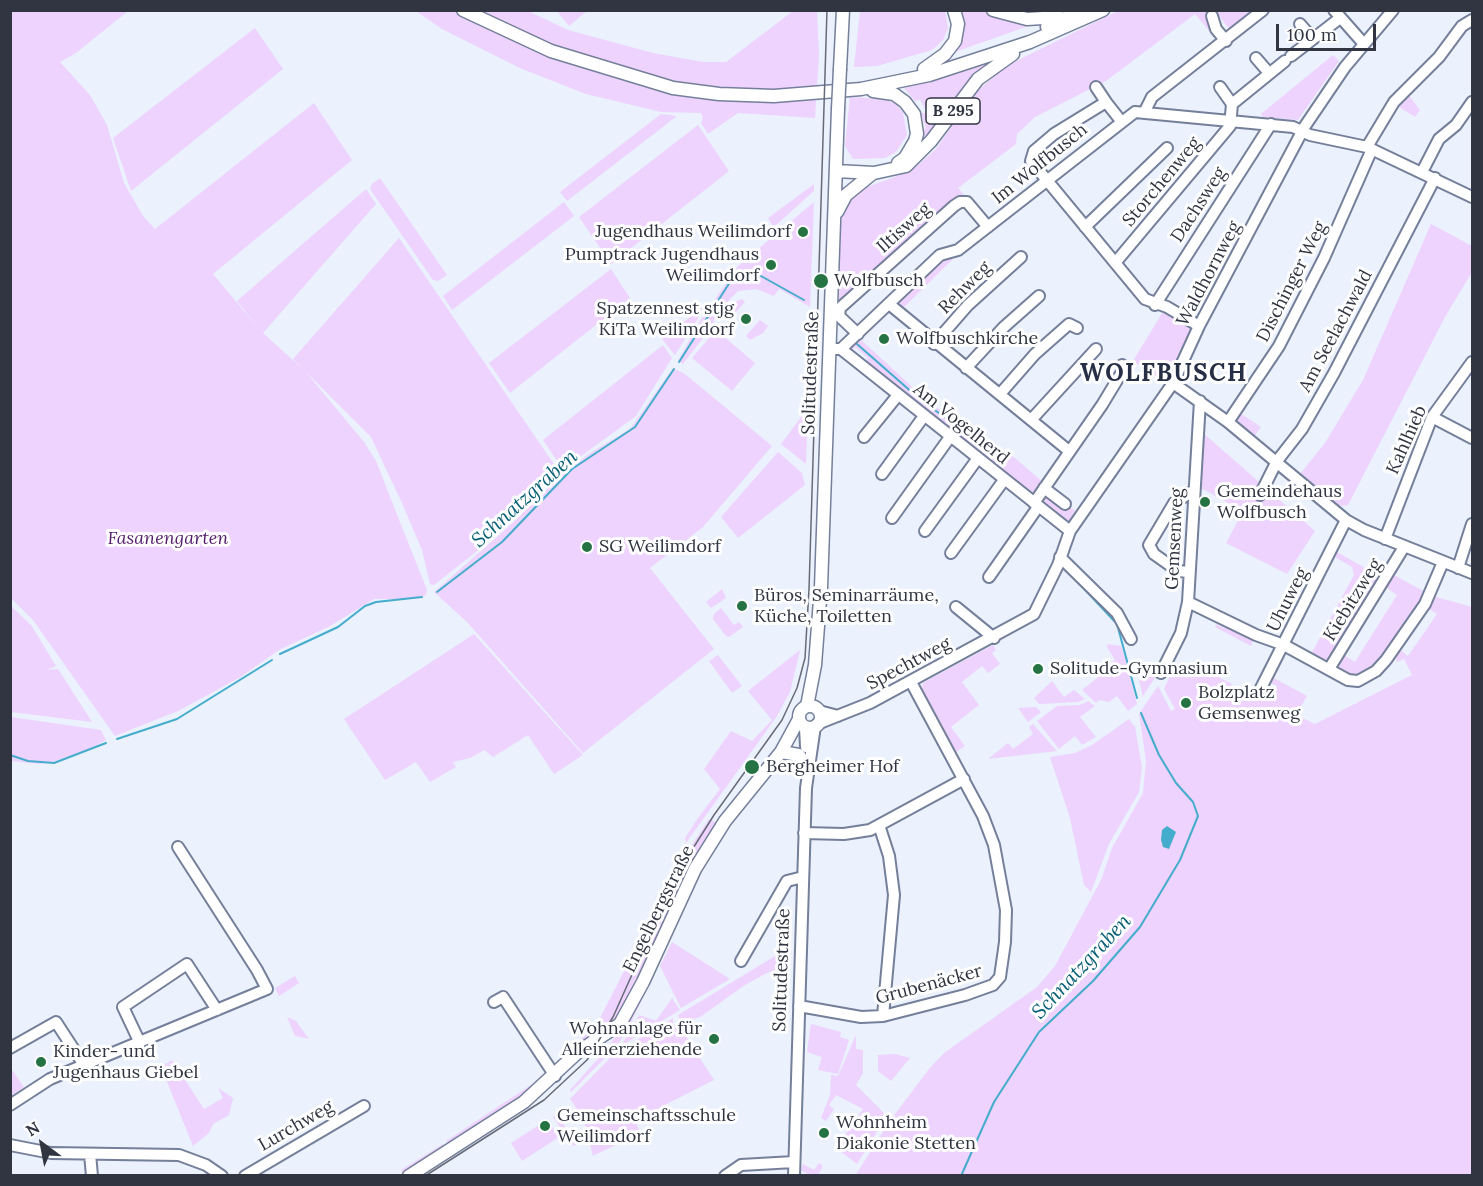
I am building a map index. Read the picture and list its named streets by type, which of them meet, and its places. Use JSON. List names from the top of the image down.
{
  "streets": {
    "main road": ["B 295", "Solitudestraße", "Engelbergstraße"],
    "street": [
      "Im Wolfbusch",
      "Storchenweg",
      "Dachsweg",
      "Iltisweg",
      "Waldhornweg",
      "Dischinger Weg",
      "Rehweg",
      "Am Seelachwald",
      "Am Vogelherd",
      "Kahlhieb",
      "Gemsenweg",
      "Uhuweg",
      "Kiebitzweg",
      "Spechtweg",
      "Grubenäcker",
      "Lurchweg"
    ]
  },
  "crossings": [
    ["B 295", "Solitudestraße"],
    ["Im Wolfbusch", "Iltisweg"],
    ["Im Wolfbusch", "Solitudestraße"],
    ["Im Wolfbusch", "Am Vogelherd"],
    ["Waldhornweg", "Am Vogelherd"],
    ["Waldhornweg", "Spechtweg"],
    ["Solitudestraße", "Am Vogelherd"],
    ["Solitudestraße", "Spechtweg"],
    ["Solitudestraße", "Engelbergstraße"],
    ["Solitudestraße", "Grubenäcker"],
    ["Spechtweg", "Engelbergstraße"],
    ["Spechtweg", "Grubenäcker"]
  ],
  "districts": ["WOLFBUSCH"],
  "water": ["Schnatzgraben"],
  "parks": ["Fasanengarten"],
  "places": [
    "Jugendhaus Weilimdorf",
    "Pumptrack Jugendhaus Weilimdorf",
    "Wolfbusch",
    "Spatzennest stjg KiTa Weilimdorf",
    "Wolfbuschkirche",
    "Gemeindehaus Wolfbusch",
    "SG Weilimdorf",
    "Büros, Seminarräume, Küche, Toiletten",
    "Solitude-Gymnasium",
    "Bolzplatz Gemsenweg",
    "Bergheimer Hof",
    "Wohnanlage für Alleinerziehende",
    "Kinder- und Jugenhaus Giebel",
    "Gemeinschaftsschule Weilimdorf",
    "Wohnheim Diakonie Stetten"
  ],
  "scale_bar": "100 m",
  "north": "top left"
}
